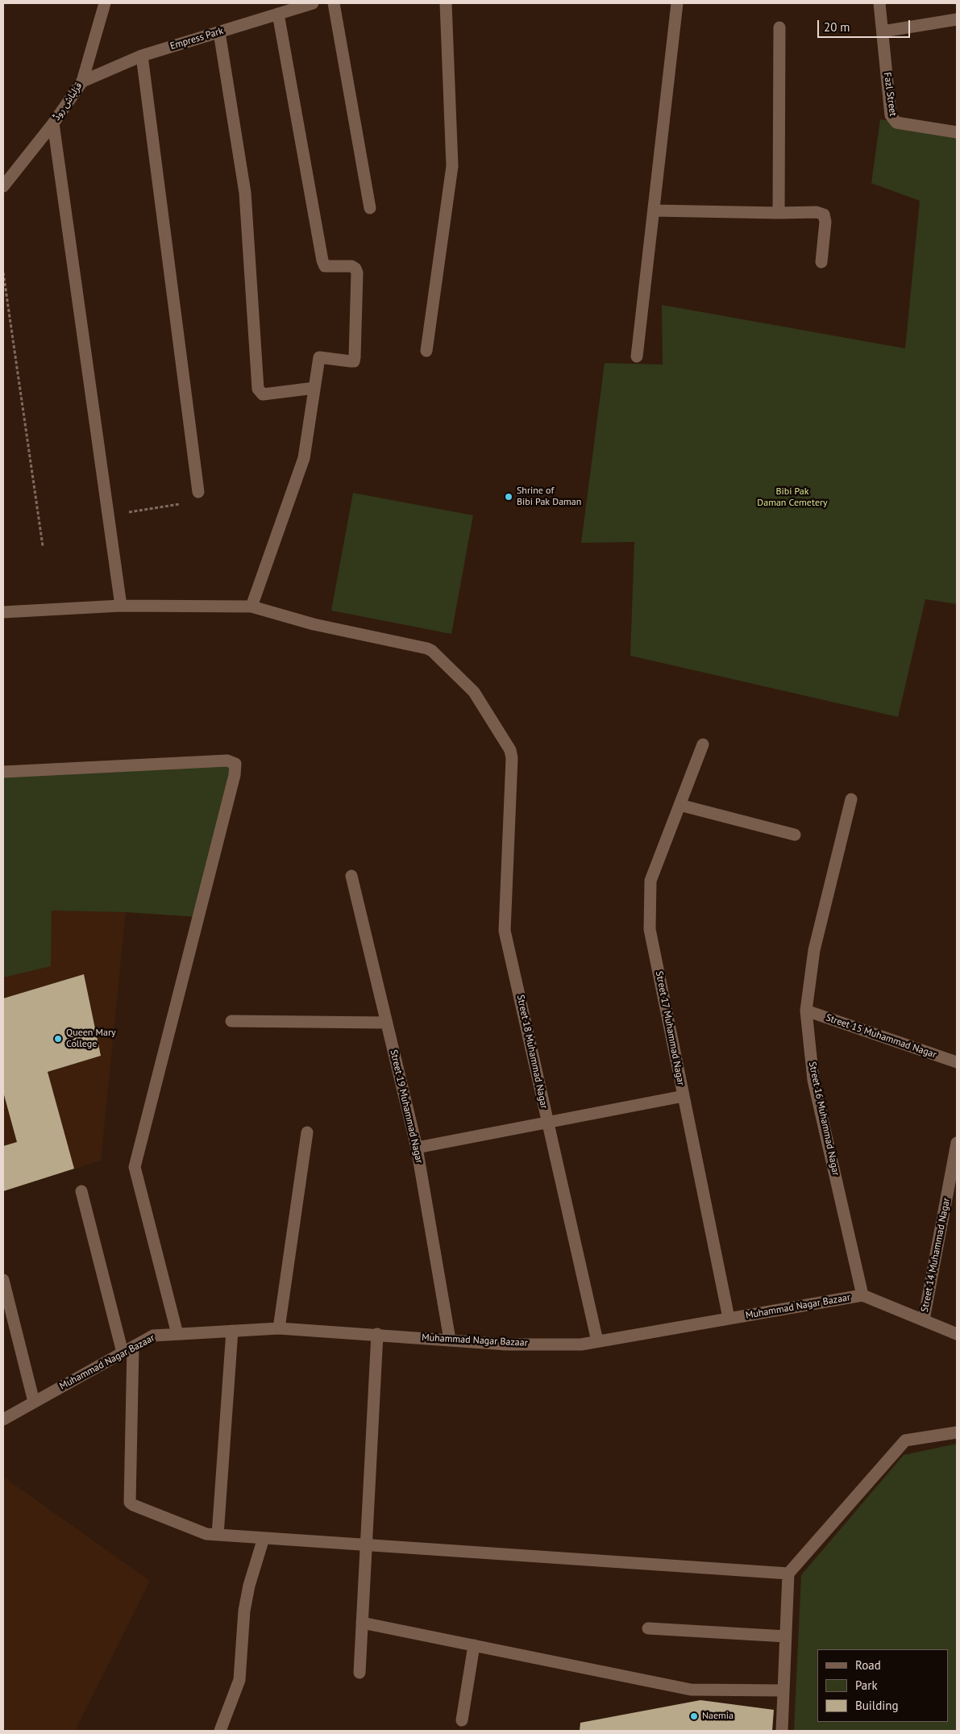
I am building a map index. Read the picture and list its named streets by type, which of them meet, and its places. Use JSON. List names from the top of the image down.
{
  "streets": {
    "street": [
      "Empress Park",
      "Fazl Street",
      "قزلباش روڈ",
      "Street 17 Muhammad Nagar",
      "Street 15 Muhammad Nagar",
      "Street 18 Muhammad Nagar",
      "Street 19 Muhammad Nagar",
      "Street 16 Muhammad Nagar",
      "Street 14 Muhammad Nagar",
      "Muhammad Nagar Bazaar"
    ]
  },
  "crossings": [
    ["Empress Park", "قزلباش روڈ"],
    ["Street 17 Muhammad Nagar", "Muhammad Nagar Bazaar"],
    ["Street 15 Muhammad Nagar", "Street 16 Muhammad Nagar"],
    ["Street 18 Muhammad Nagar", "Muhammad Nagar Bazaar"],
    ["Street 19 Muhammad Nagar", "Muhammad Nagar Bazaar"],
    ["Street 16 Muhammad Nagar", "Muhammad Nagar Bazaar"],
    ["Street 14 Muhammad Nagar", "Muhammad Nagar Bazaar"]
  ],
  "parks": ["Bibi Pak Daman Cemetery"],
  "places": ["Shrine of Bibi Pak Daman", "Queen Mary College", "Naemia"],
  "legend": ["Road", "Park", "Building"],
  "scale_bar": "20 m"
}
